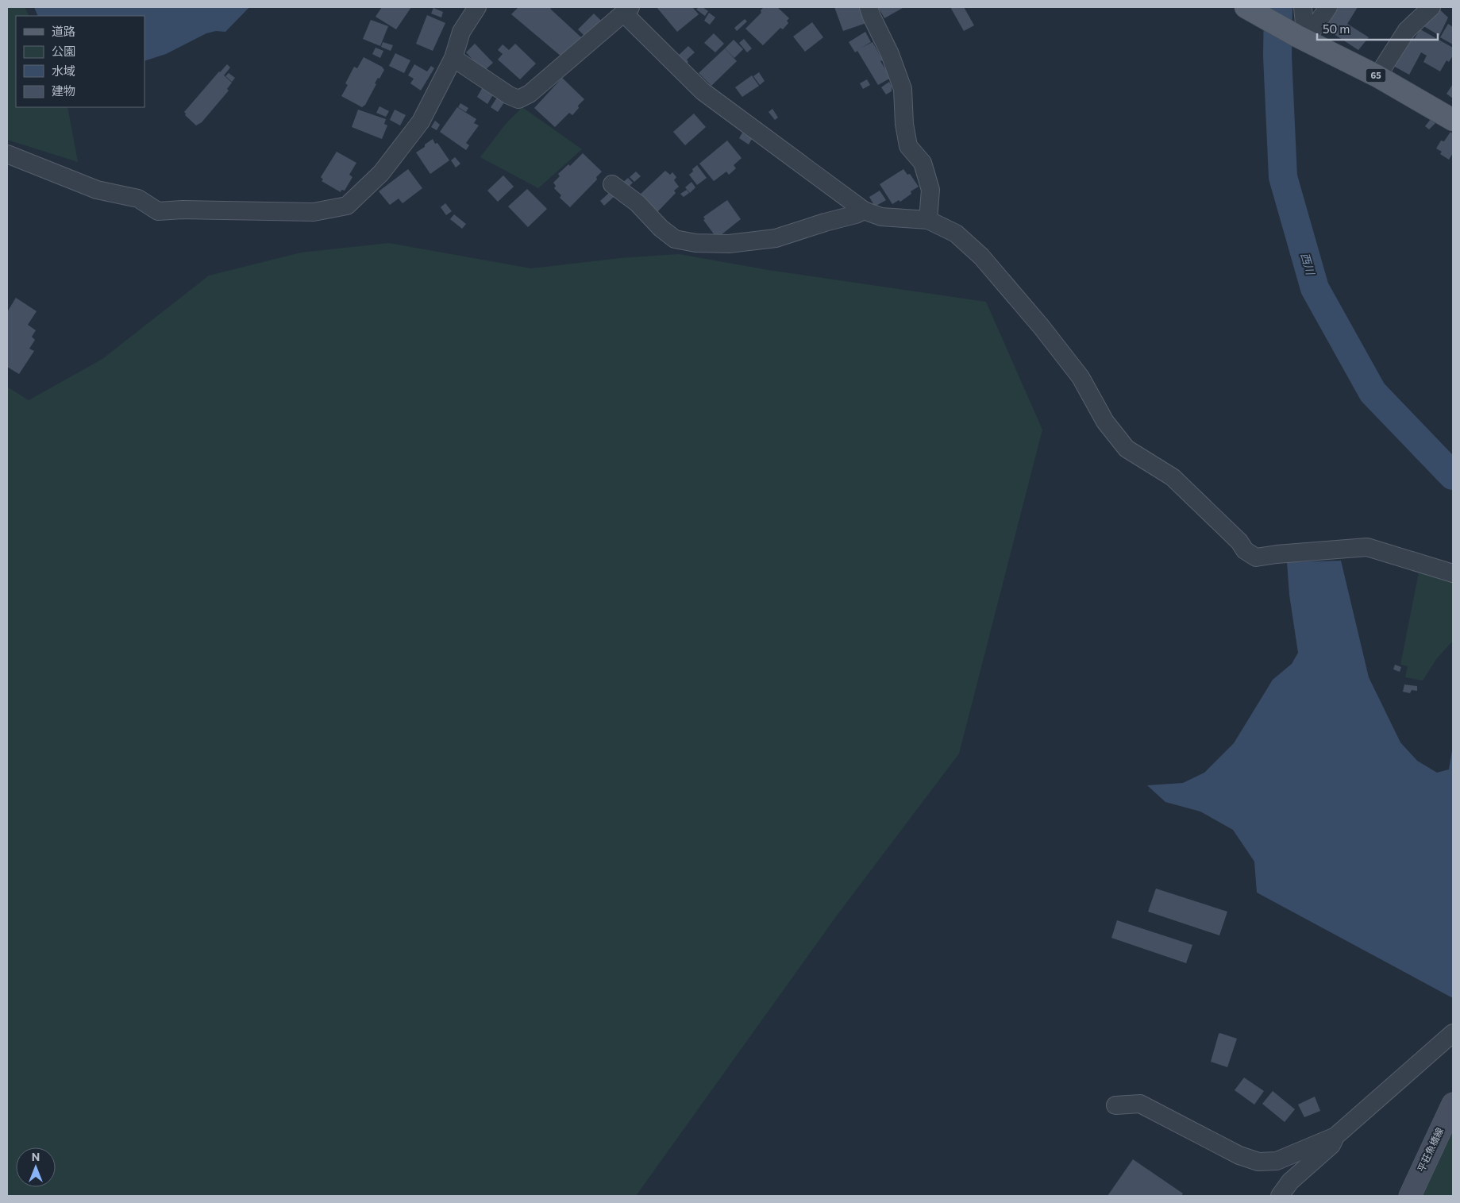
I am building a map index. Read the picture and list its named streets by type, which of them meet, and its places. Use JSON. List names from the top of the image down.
{
  "streets": {
    "main road": ["65", "平荘魚橋線"]
  },
  "water": ["西川"],
  "legend": [
    "道路",
    "公園",
    "水域",
    "建物"
  ],
  "scale_bar": "50 m",
  "north": "top"
}
